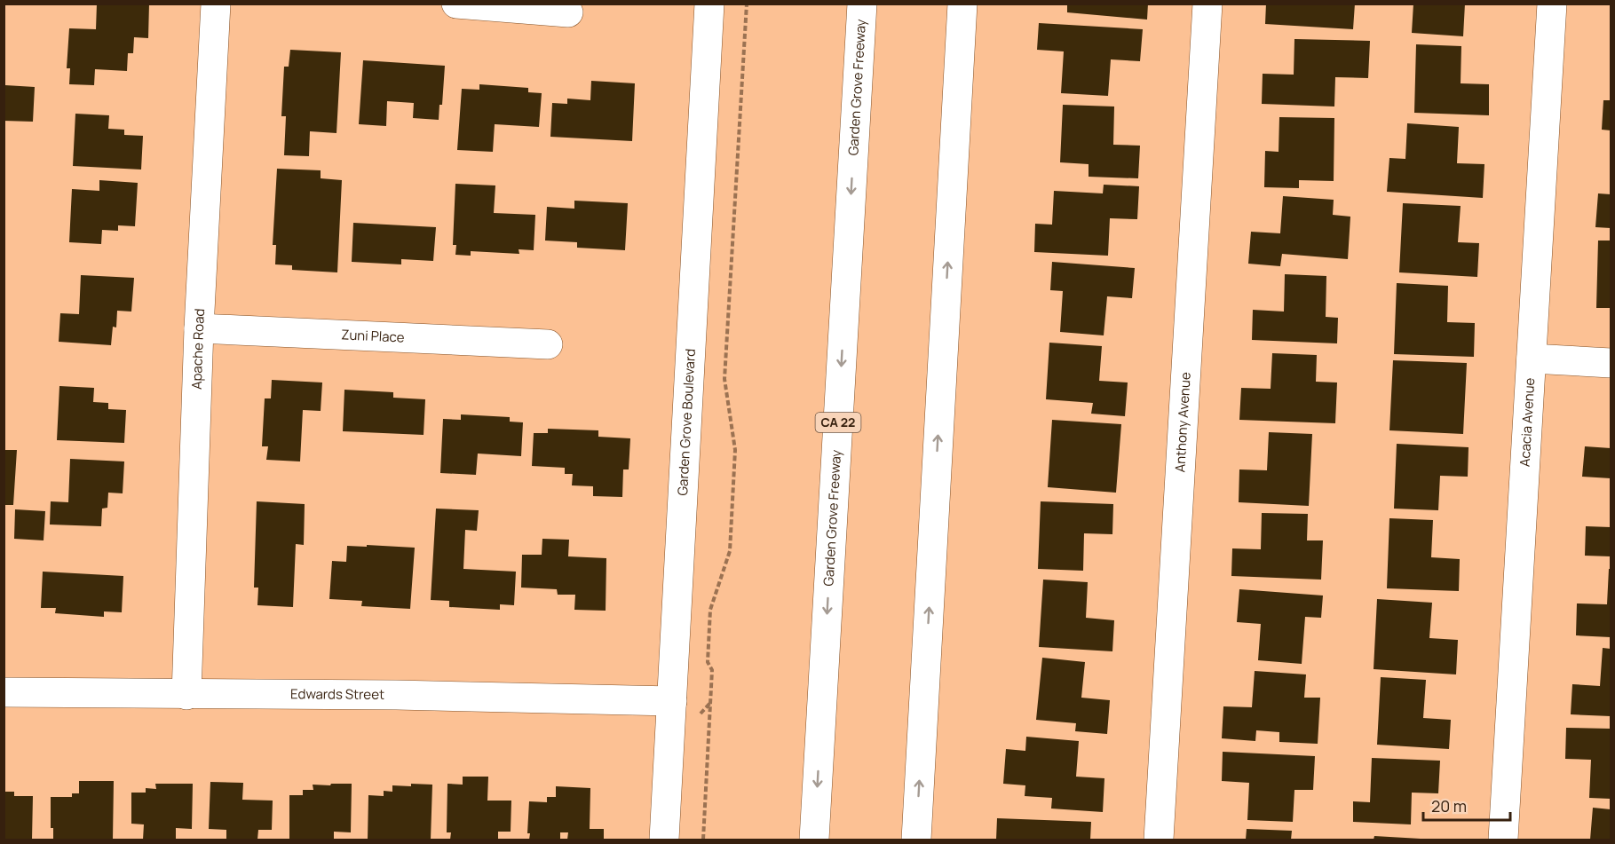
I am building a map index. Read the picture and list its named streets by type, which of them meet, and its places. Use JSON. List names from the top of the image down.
{
  "streets": {
    "main road": [
      "Garden Grove Freeway",
      "Zuni Place",
      "Apache Road",
      "Anthony Avenue",
      "Garden Grove Boulevard",
      "CA 22",
      "Acacia Avenue",
      "Edwards Street"
    ]
  },
  "crossings": [
    ["Zuni Place", "Apache Road"],
    ["Apache Road", "Edwards Street"],
    ["Garden Grove Boulevard", "Edwards Street"]
  ],
  "scale_bar": "20 m"
}
